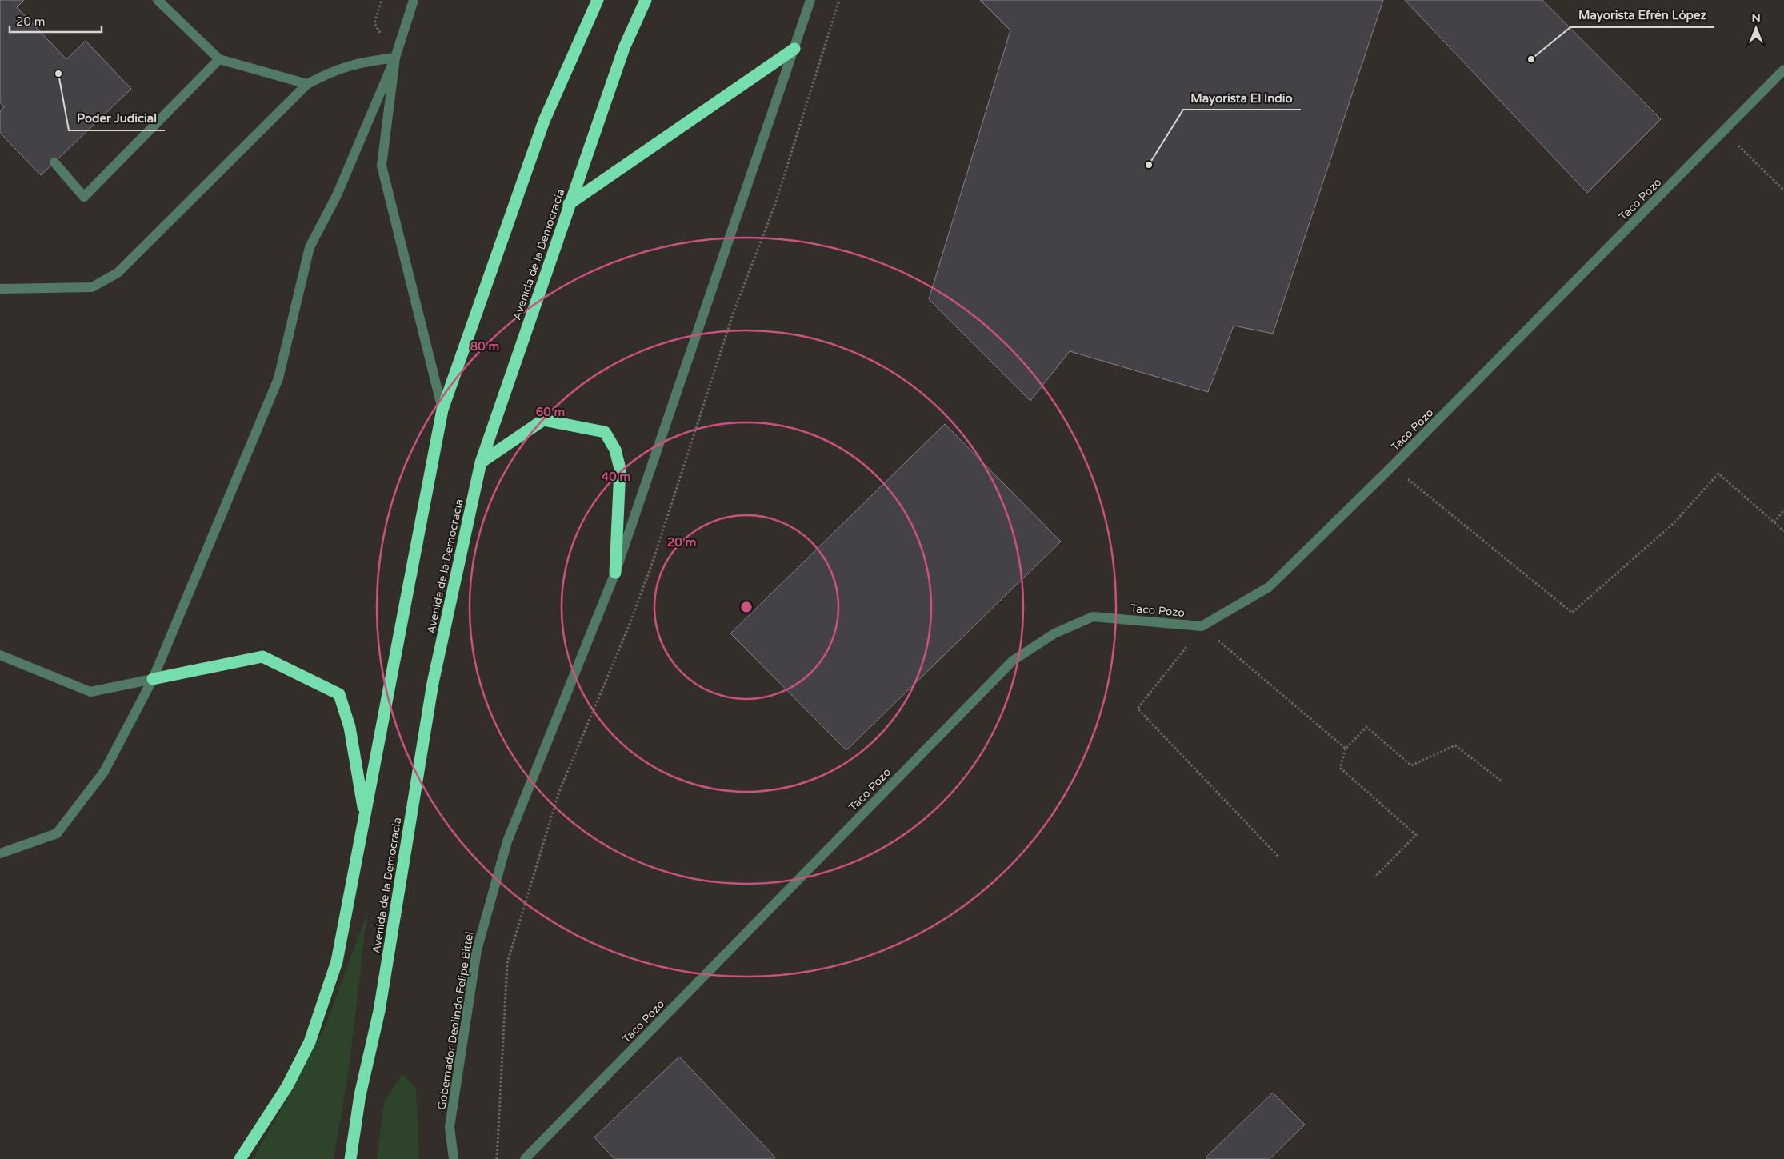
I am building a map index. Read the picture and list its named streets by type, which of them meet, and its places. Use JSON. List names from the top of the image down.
{
  "streets": {
    "highway": ["Avenida de la Democracia"],
    "street": ["Taco Pozo", "Gobernador Deolindo Felipe Bittel"]
  },
  "places": ["Mayorista Efrén López", "Poder Judicial", "Mayorista El Indio"],
  "scale_bar": "20 m",
  "north": "top",
  "rings": [
    "80 m",
    "60 m",
    "40 m",
    "20 m"
  ]
}
